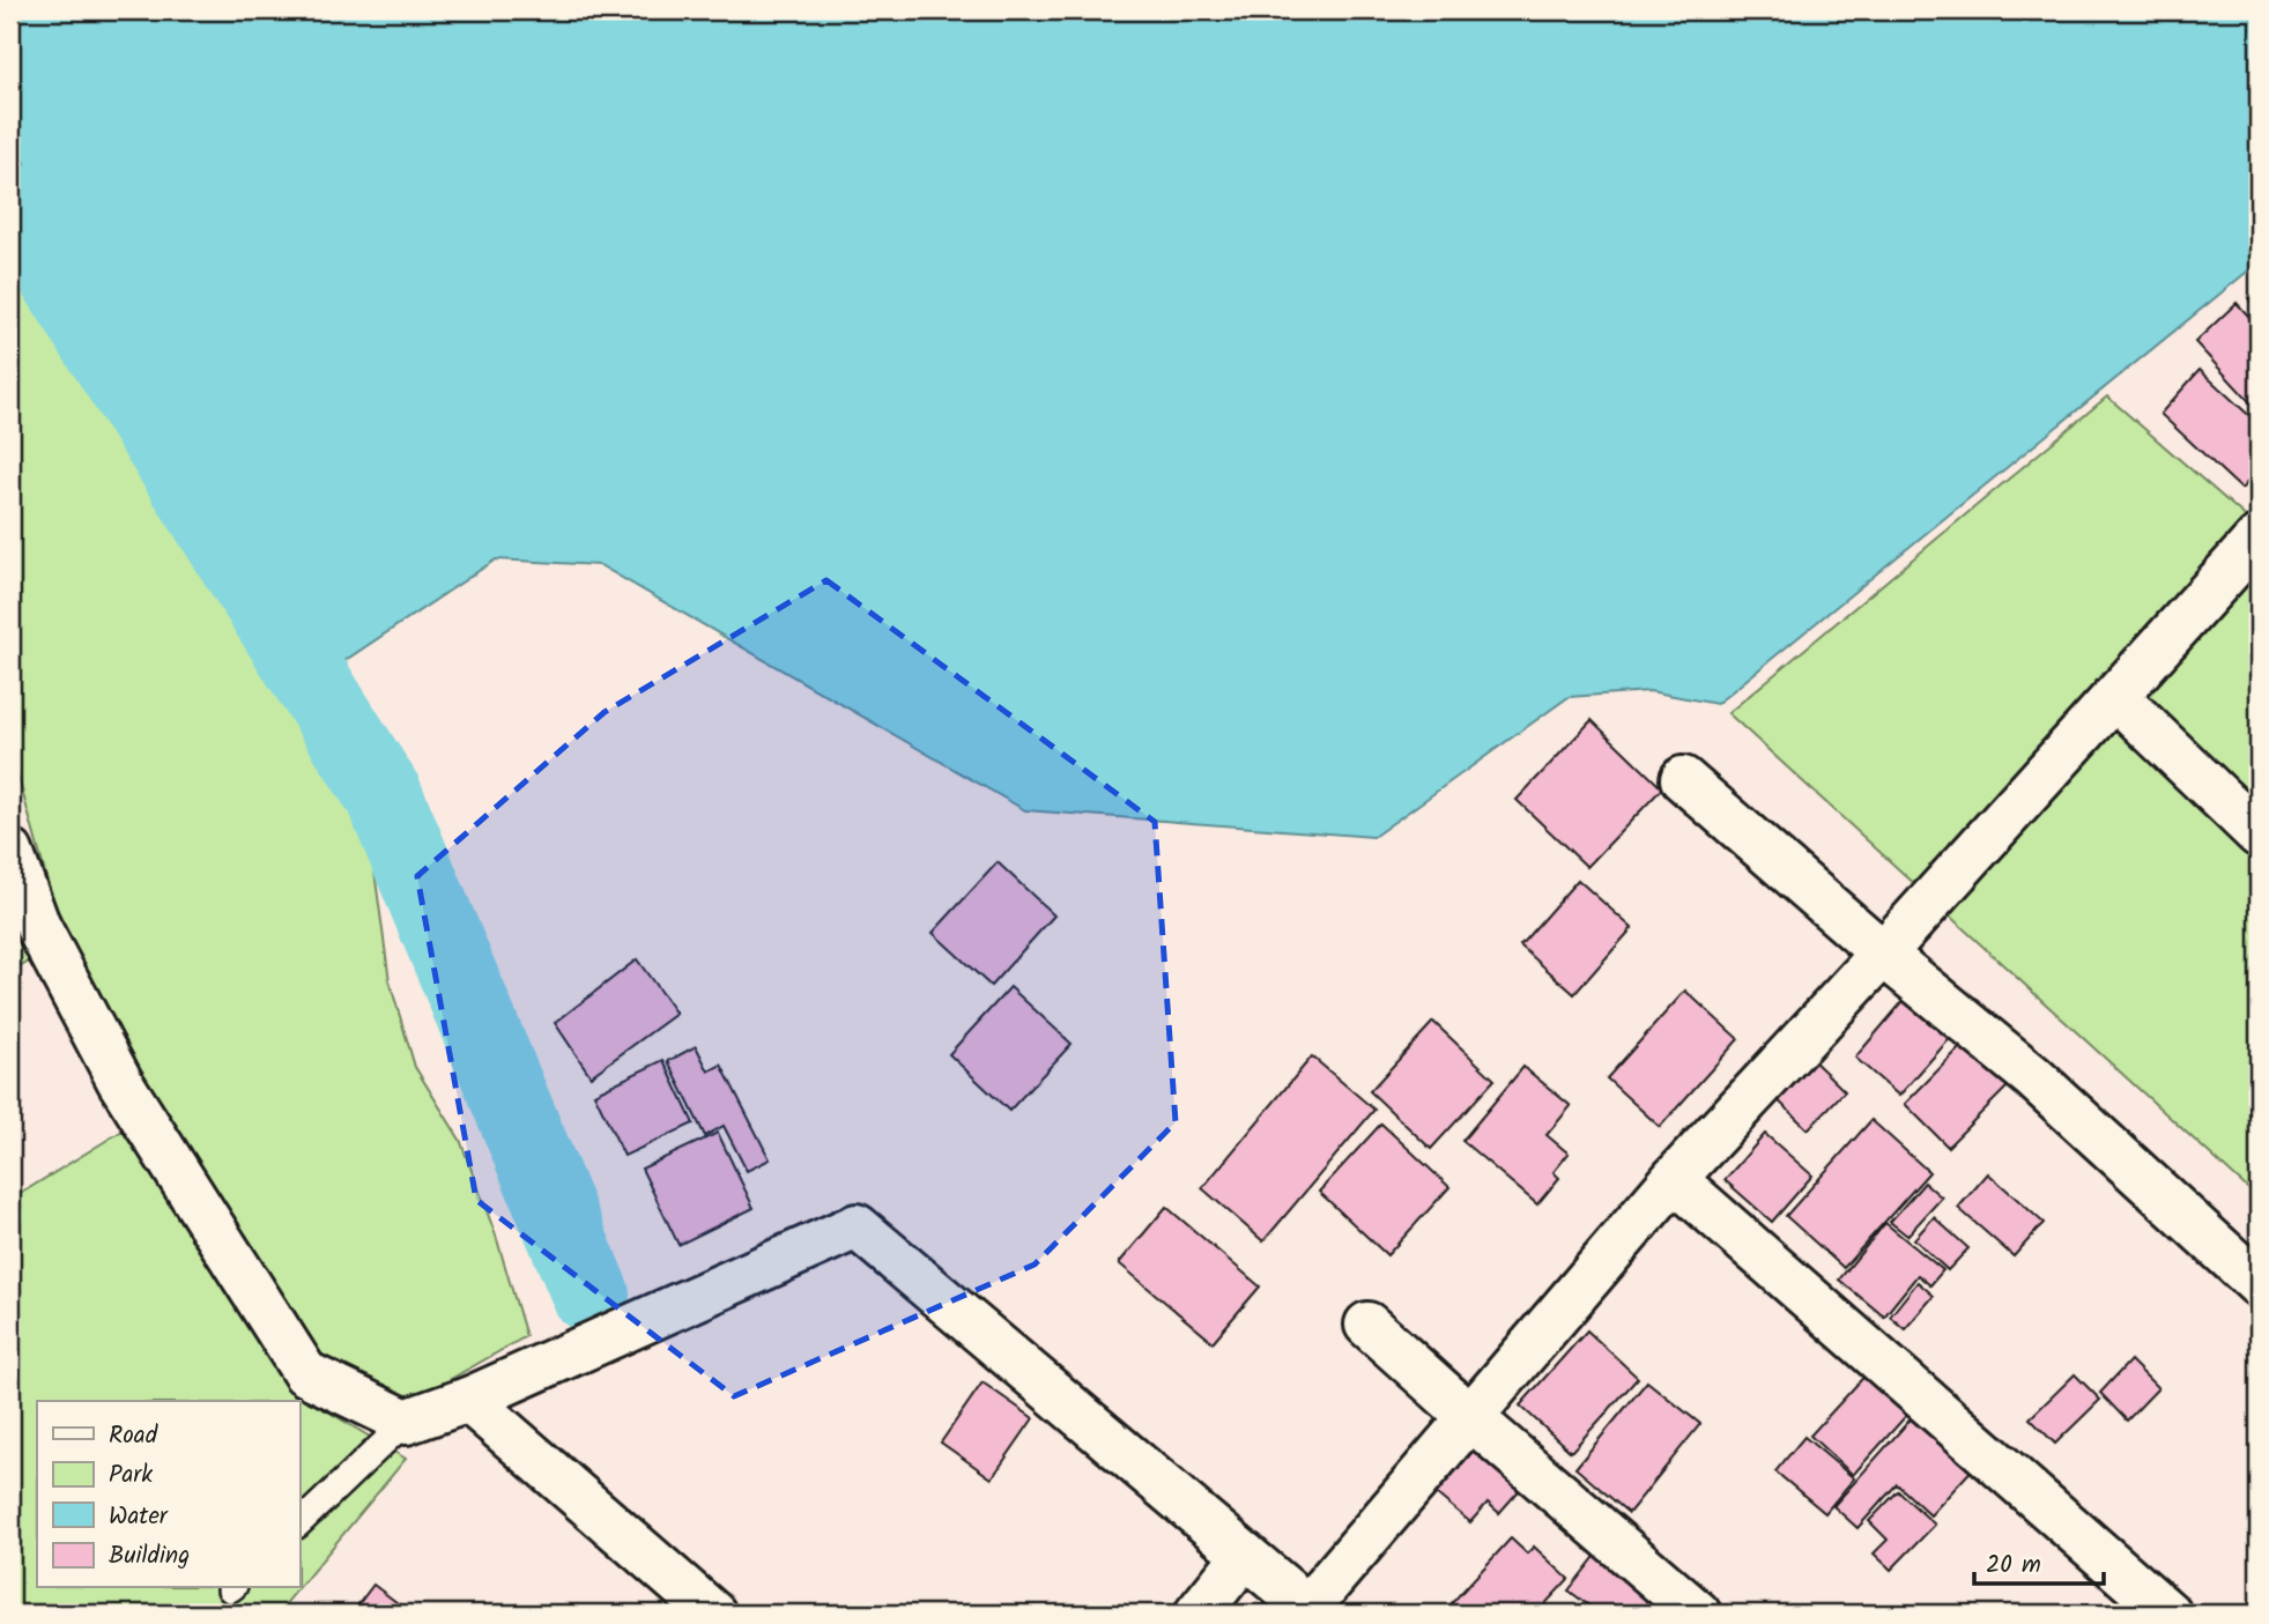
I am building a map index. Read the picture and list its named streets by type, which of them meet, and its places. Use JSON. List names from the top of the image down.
{
  "legend": [
    "Road",
    "Park",
    "Water",
    "Building"
  ],
  "scale_bar": "20 m"
}
